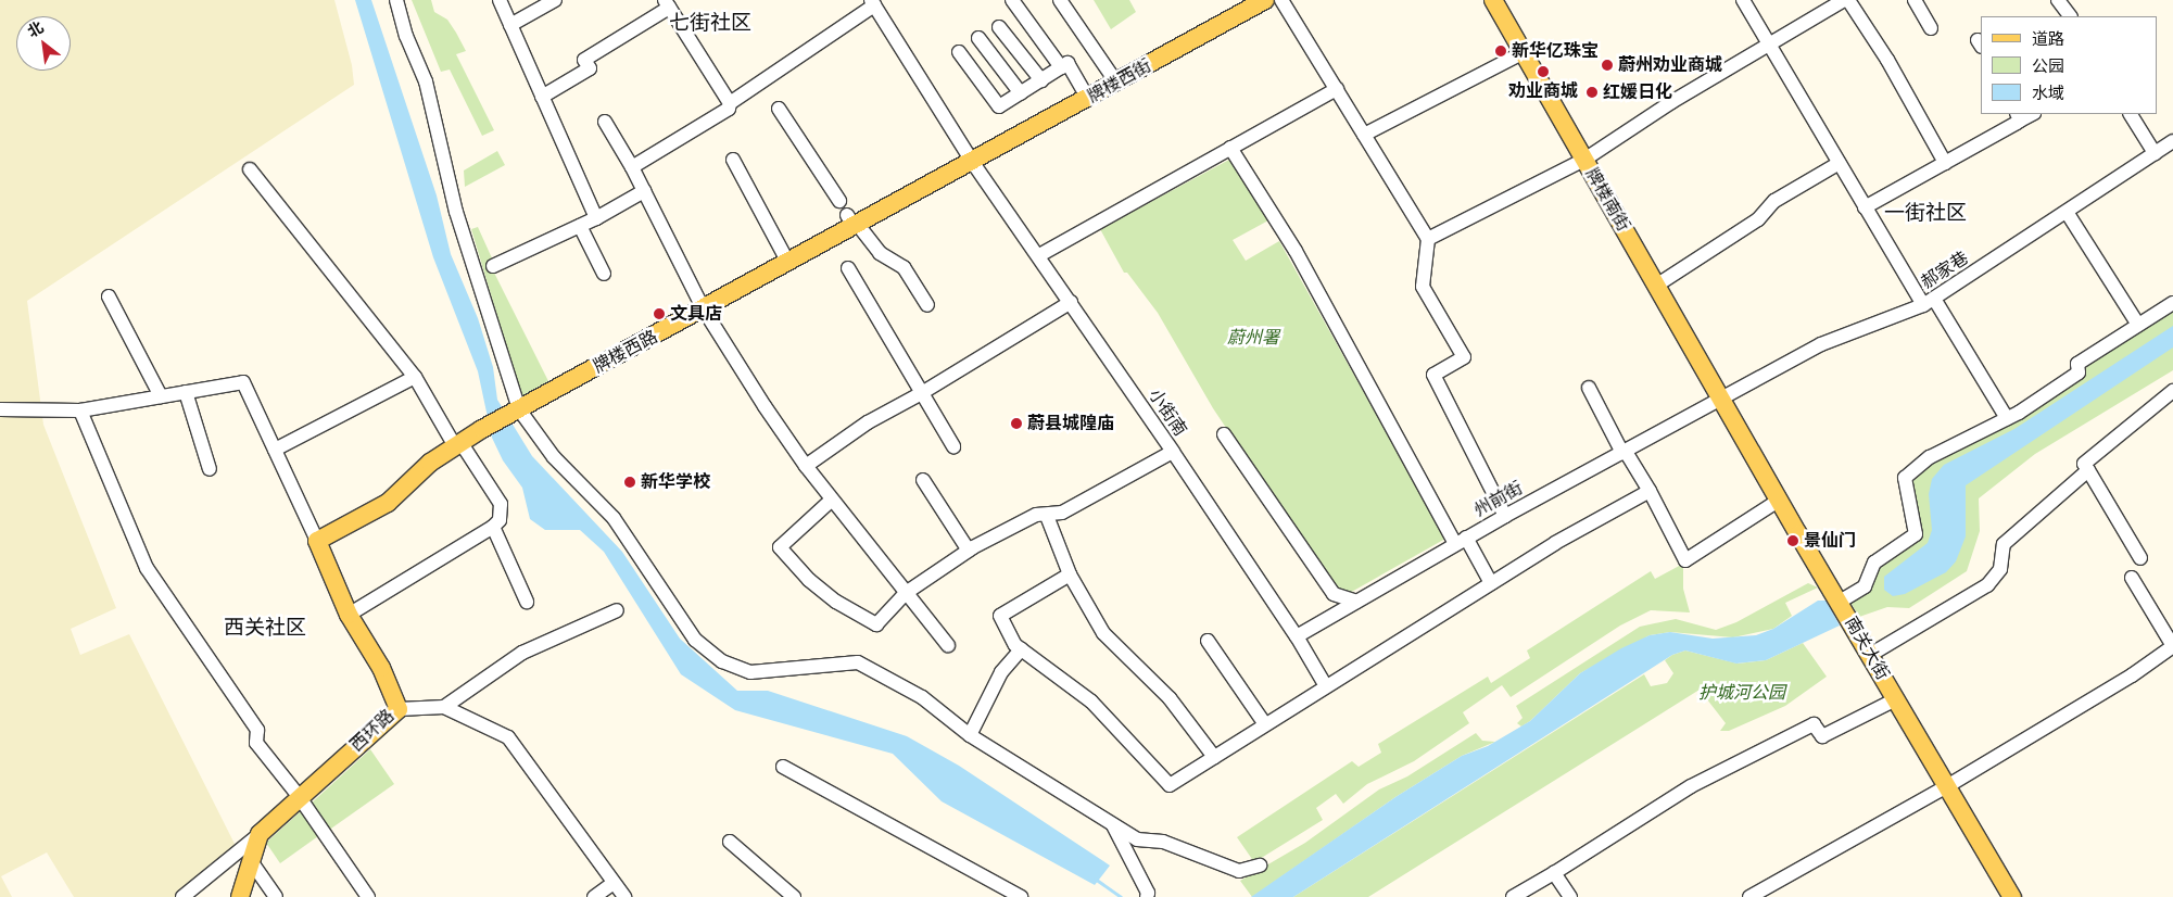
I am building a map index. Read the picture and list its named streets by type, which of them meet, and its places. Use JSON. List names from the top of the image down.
{
  "streets": {
    "main road": [
      "牌楼西街",
      "牌楼南街",
      "牌楼西路",
      "南关大街",
      "西环路"
    ],
    "street": ["郝家巷", "小街南", "州前街"]
  },
  "crossings": [
    ["牌楼西街", "牌楼西路"],
    ["牌楼西街", "小街南"],
    ["牌楼南街", "郝家巷"],
    ["牌楼南街", "州前街"],
    ["牌楼南街", "南关大街"],
    ["郝家巷", "州前街"],
    ["郝家巷", "南关大街"],
    ["牌楼西路", "小街南"],
    ["牌楼西路", "西环路"],
    ["小街南", "州前街"],
    ["州前街", "南关大街"]
  ],
  "districts": ["七街社区", "一街社区", "西关社区"],
  "parks": ["蔚州署", "护城河公园"],
  "places": [
    "新华亿珠宝",
    "蔚州劝业商城",
    "劝业商城",
    "红媛日化",
    "文具店",
    "蔚县城隍庙",
    "新华学校",
    "景仙门"
  ],
  "legend": ["道路", "公园", "水域"],
  "north": "top left"
}
